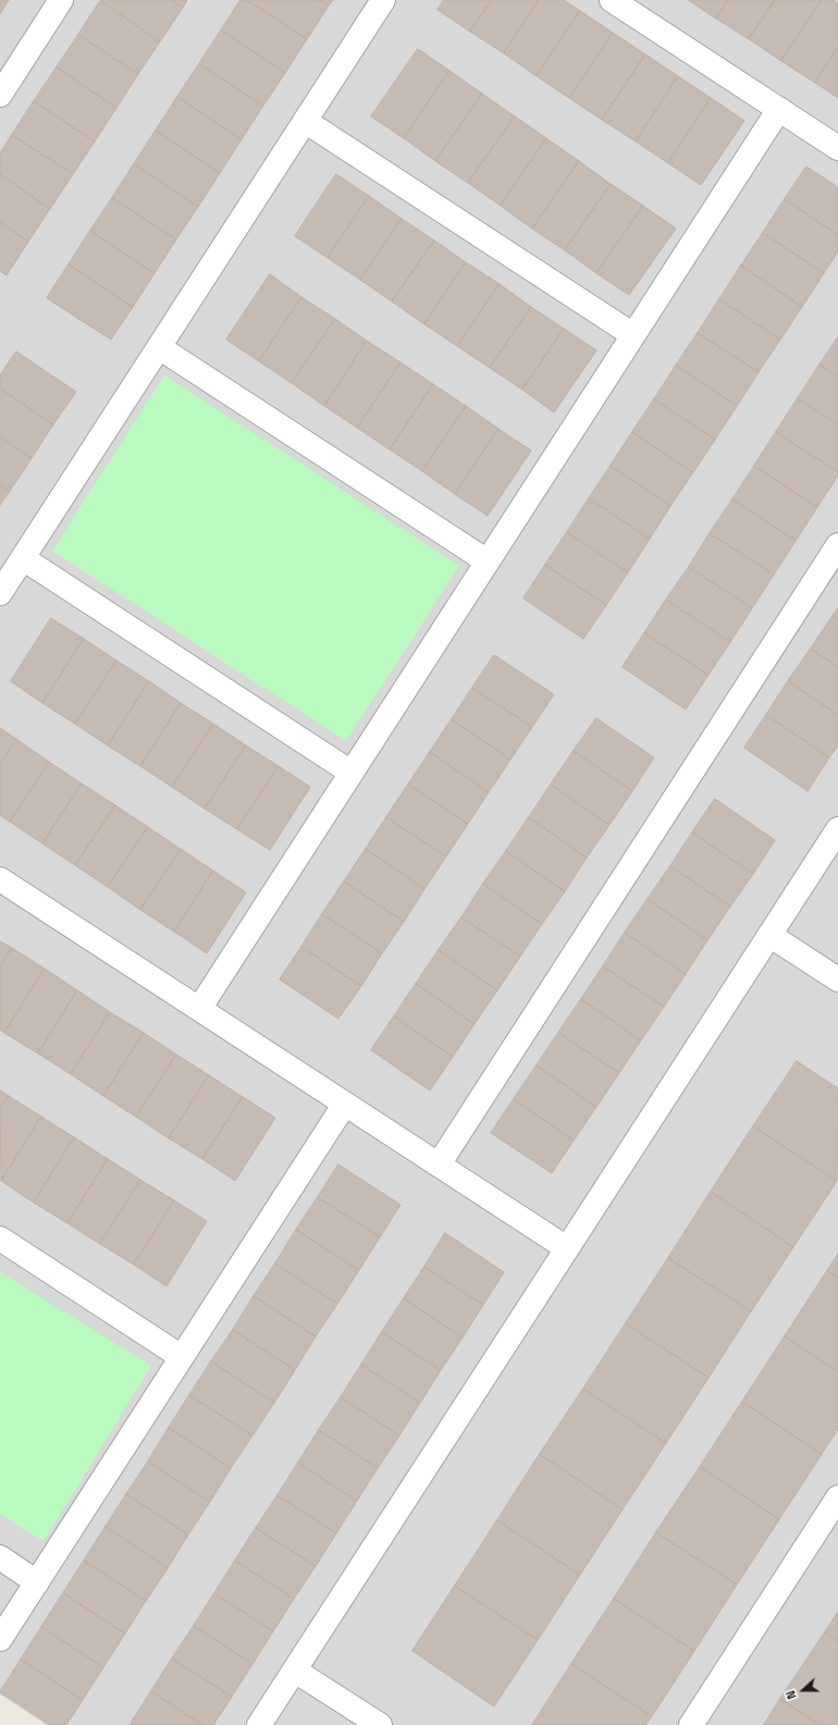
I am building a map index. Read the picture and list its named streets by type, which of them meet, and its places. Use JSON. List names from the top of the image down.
{
  "north": "left"
}
